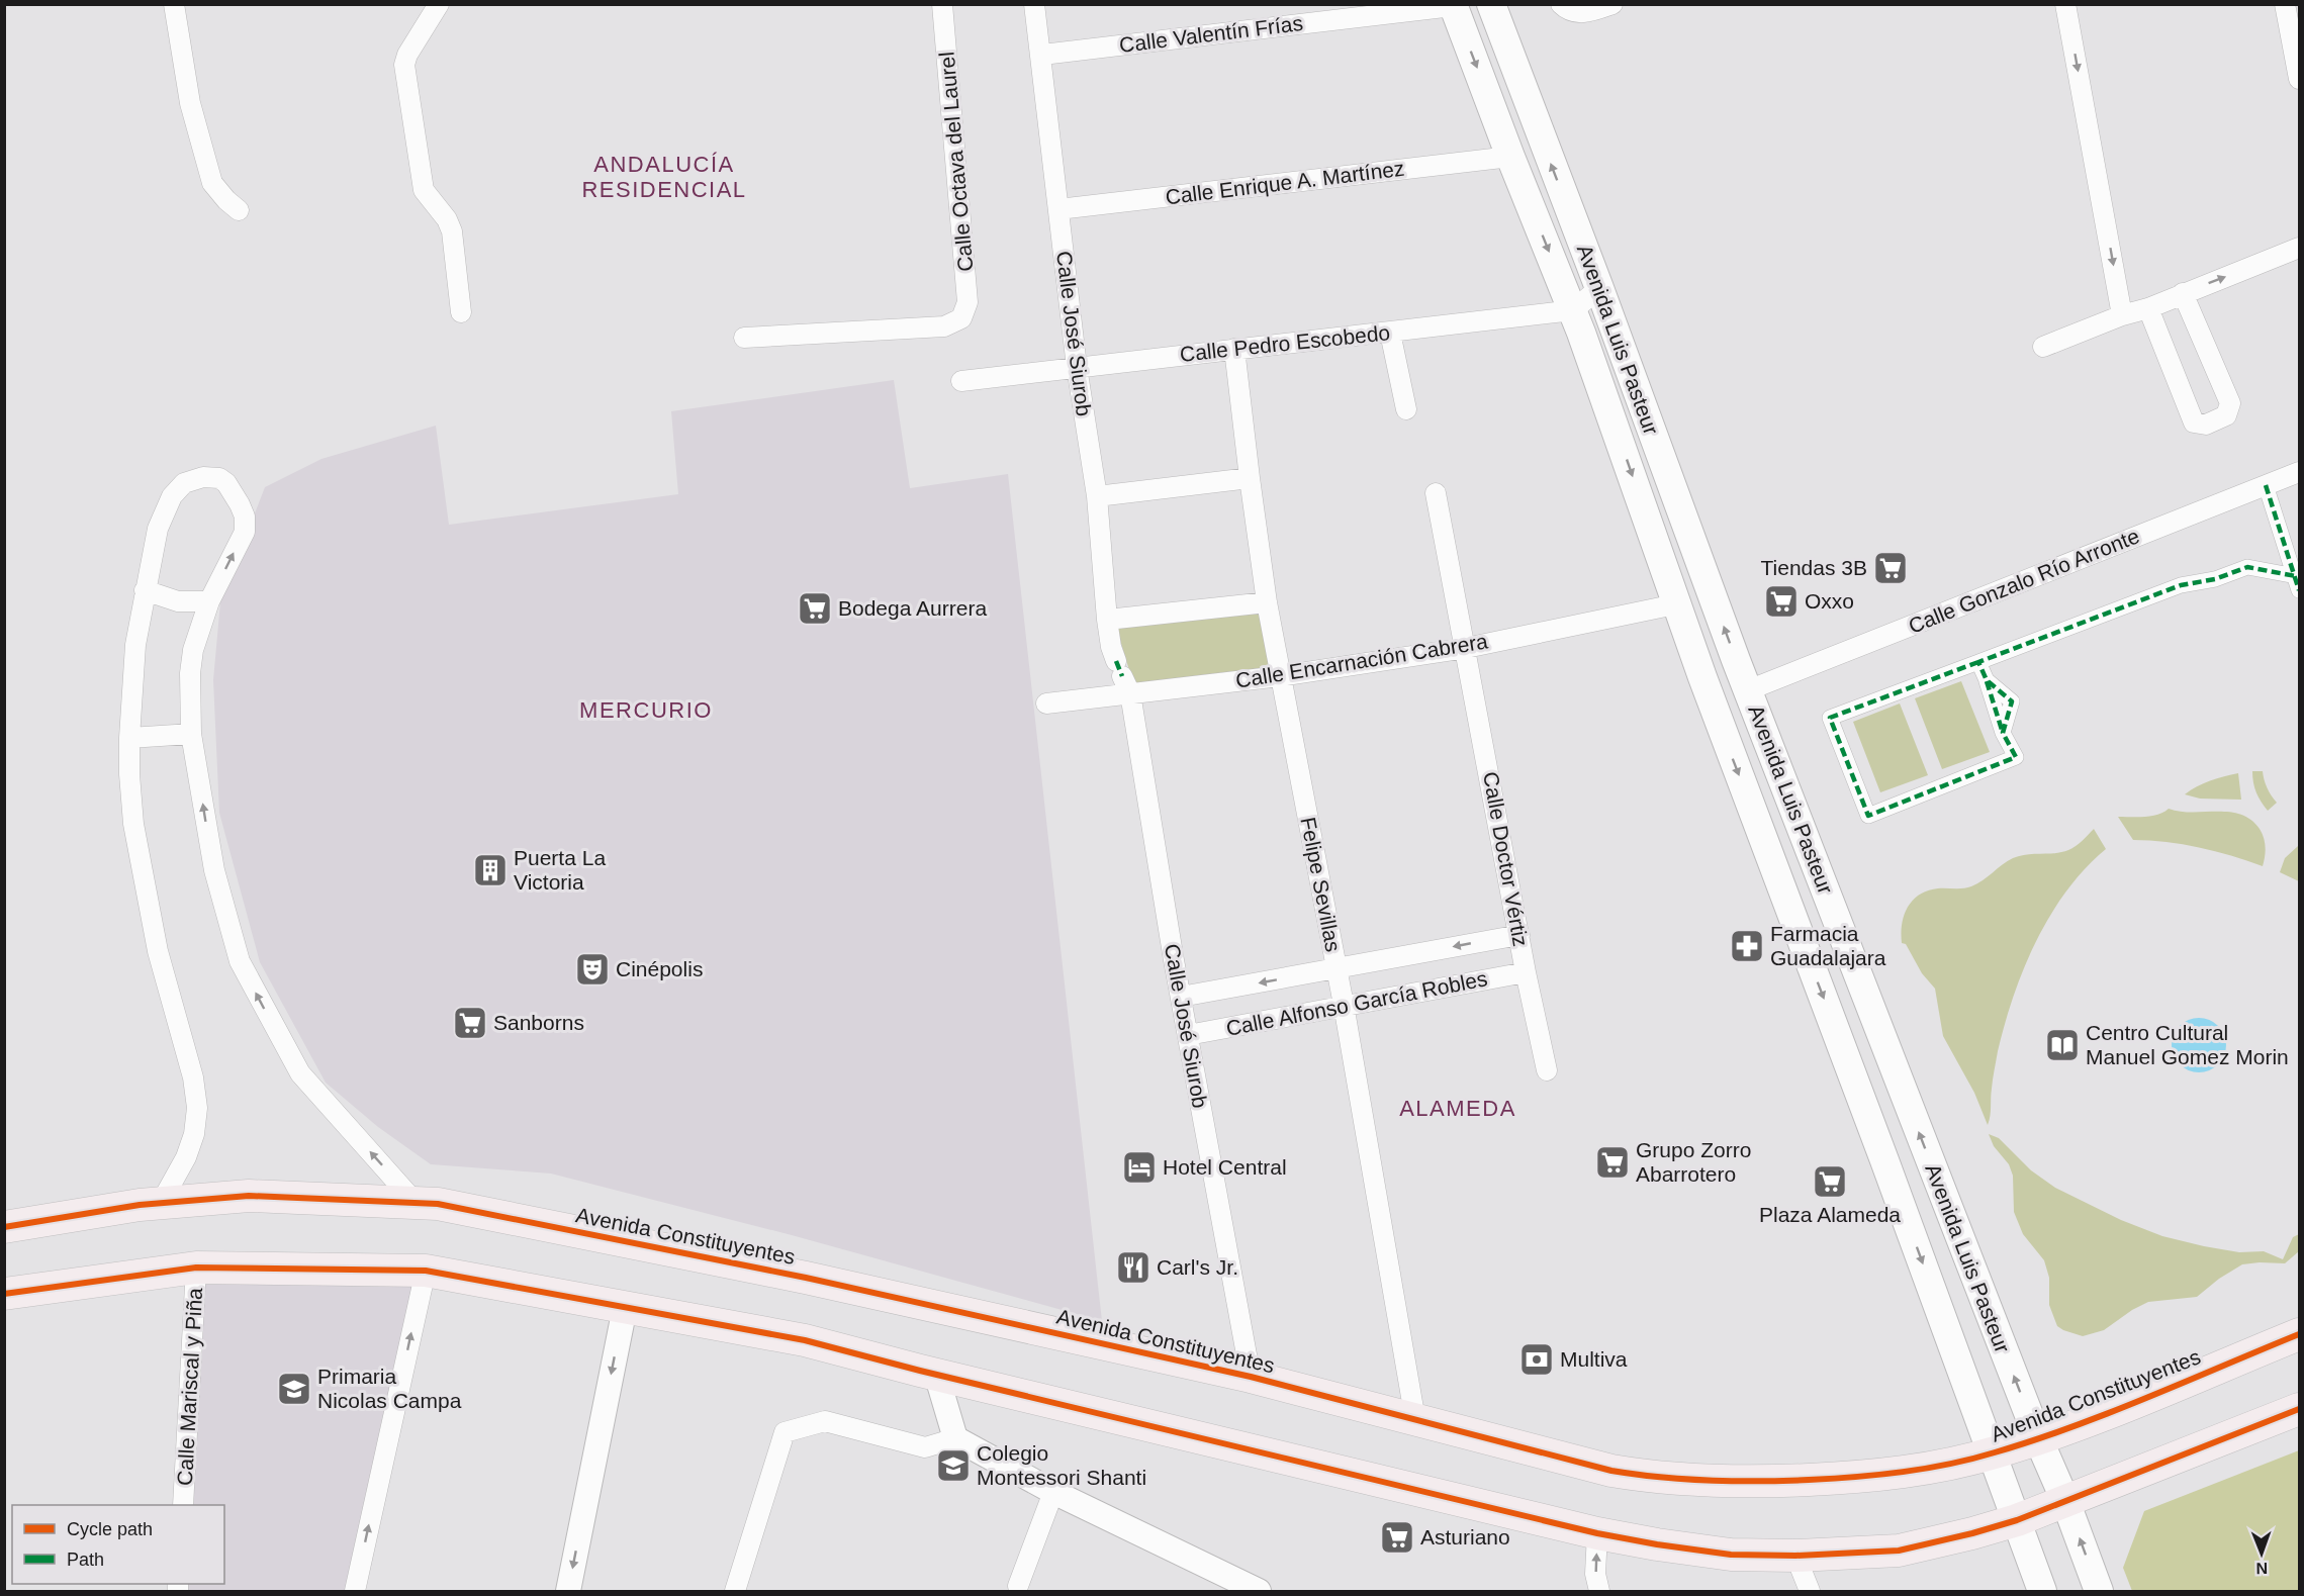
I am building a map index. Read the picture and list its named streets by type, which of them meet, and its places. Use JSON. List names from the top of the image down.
{
  "streets": {
    "main road": ["Avenida Luis Pasteur", "Avenida Constituyentes"],
    "street": [
      "Calle Valentín Frías",
      "Calle Octava del Laurel",
      "Calle Enrique A. Martínez",
      "Calle José Siurob",
      "Calle Pedro Escobedo",
      "Calle Gonzalo Río Arronte",
      "Calle Encarnación Cabrera",
      "Calle Doctor Vértiz",
      "Felipe Sevillas",
      "Calle Alfonso García Robles",
      "Calle Mariscal y Piña"
    ]
  },
  "crossings": [
    ["Calle Valentín Frías", "Calle José Siurob"],
    ["Calle Valentín Frías", "Avenida Luis Pasteur"],
    ["Calle Enrique A. Martínez", "Calle José Siurob"],
    ["Calle Enrique A. Martínez", "Avenida Luis Pasteur"],
    ["Calle José Siurob", "Calle Pedro Escobedo"],
    ["Calle José Siurob", "Calle Encarnación Cabrera"],
    ["Calle José Siurob", "Calle Alfonso García Robles"],
    ["Calle José Siurob", "Avenida Constituyentes"],
    ["Avenida Luis Pasteur", "Calle Pedro Escobedo"],
    ["Avenida Luis Pasteur", "Calle Gonzalo Río Arronte"],
    ["Avenida Luis Pasteur", "Calle Encarnación Cabrera"],
    ["Avenida Luis Pasteur", "Avenida Constituyentes"],
    ["Calle Pedro Escobedo", "Felipe Sevillas"],
    ["Calle Encarnación Cabrera", "Calle Doctor Vértiz"],
    ["Calle Encarnación Cabrera", "Felipe Sevillas"],
    ["Calle Doctor Vértiz", "Calle Alfonso García Robles"],
    ["Felipe Sevillas", "Calle Alfonso García Robles"],
    ["Felipe Sevillas", "Avenida Constituyentes"]
  ],
  "districts": ["ANDALUCÍA RESIDENCIAL", "MERCURIO", "ALAMEDA"],
  "places": {
    "supermarket": [
      "Tiendas 3B",
      "Oxxo",
      "Bodega Aurrera",
      "Sanborns",
      "Grupo Zorro Abarrotero",
      "Plaza Alameda",
      "Asturiano"
    ],
    "building": ["Puerta La Victoria"],
    "pharmacy": ["Farmacia Guadalajara"],
    "theatre": ["Cinépolis"],
    "library": ["Centro Cultural Manuel Gomez Morin"],
    "hotel": ["Hotel Central"],
    "restaurant": ["Carl's Jr."],
    "bank": ["Multiva"],
    "school or university": ["Primaria Nicolas Campa", "Colegio Montessori Shanti"]
  },
  "legend": ["Cycle path", "Path"],
  "north": "bottom"
}
